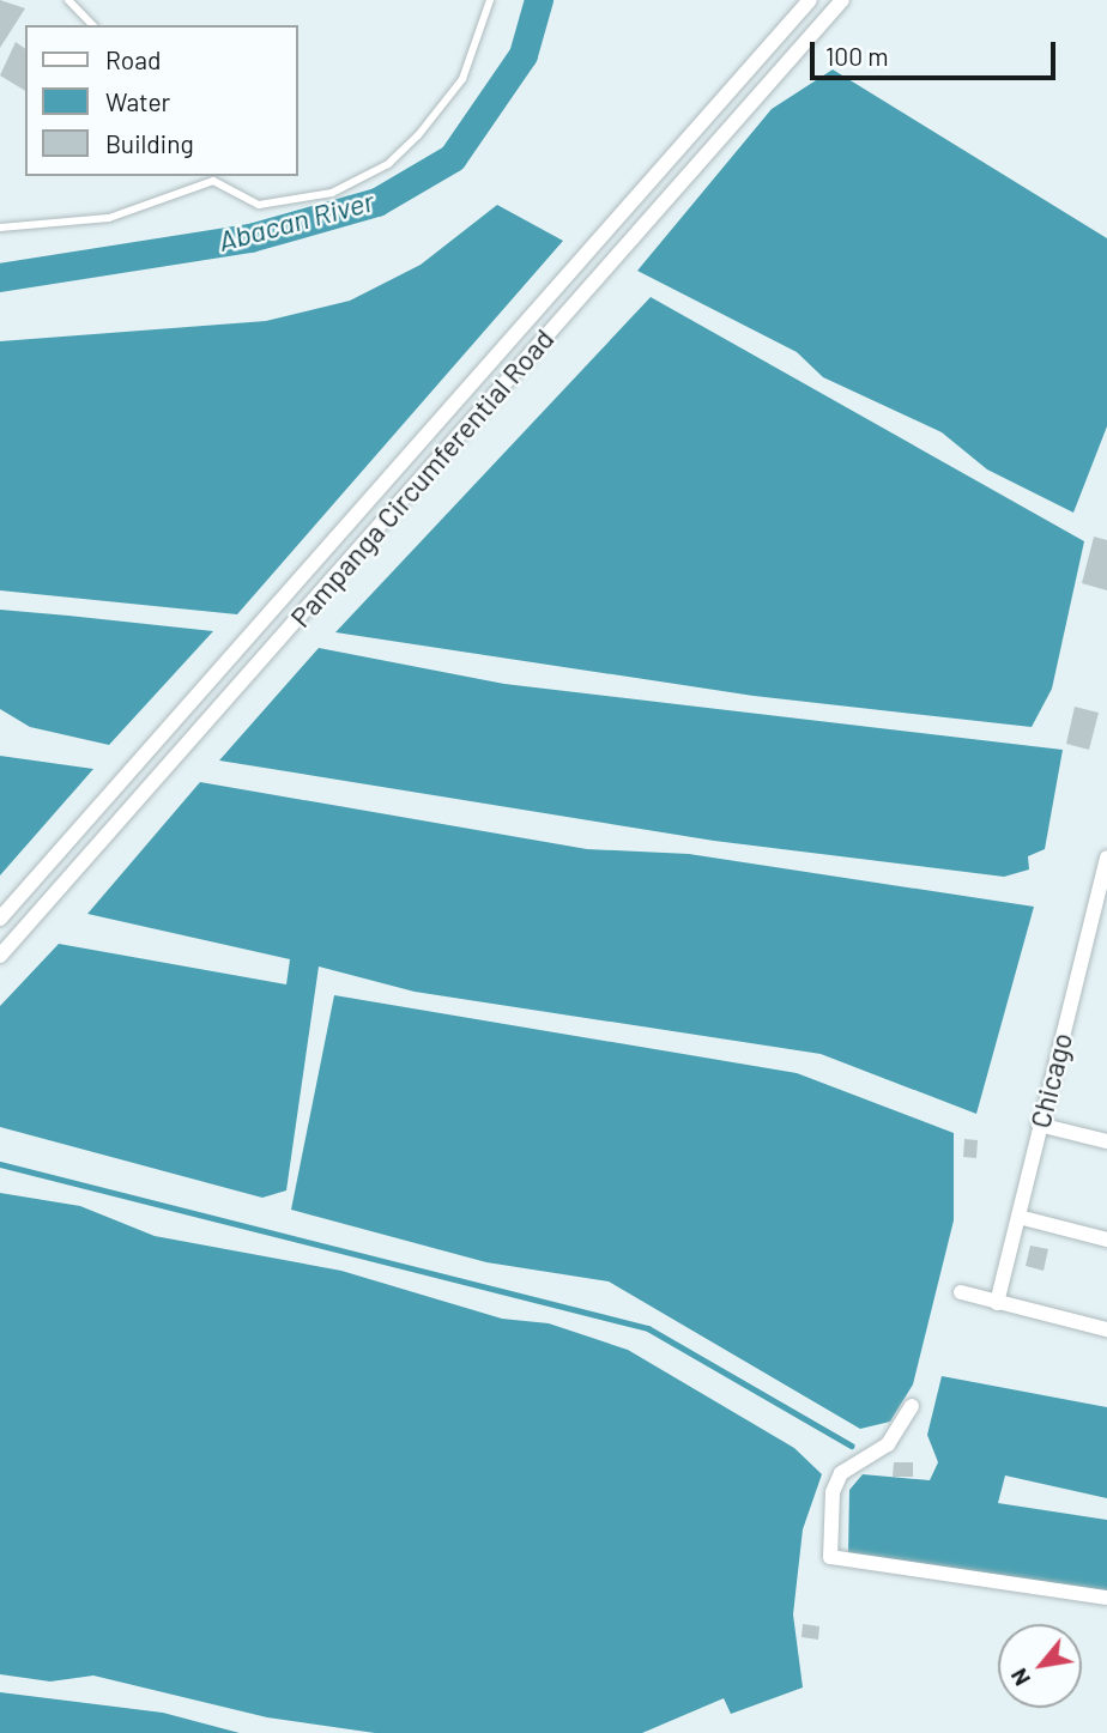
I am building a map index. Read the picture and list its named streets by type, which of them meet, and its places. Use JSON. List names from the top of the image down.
{
  "streets": {
    "street": ["Pampanga Circumferential Road", "Chicago"]
  },
  "water": ["Abacan River"],
  "legend": ["Road", "Water", "Building"],
  "scale_bar": "100 m",
  "north": "bottom left"
}
